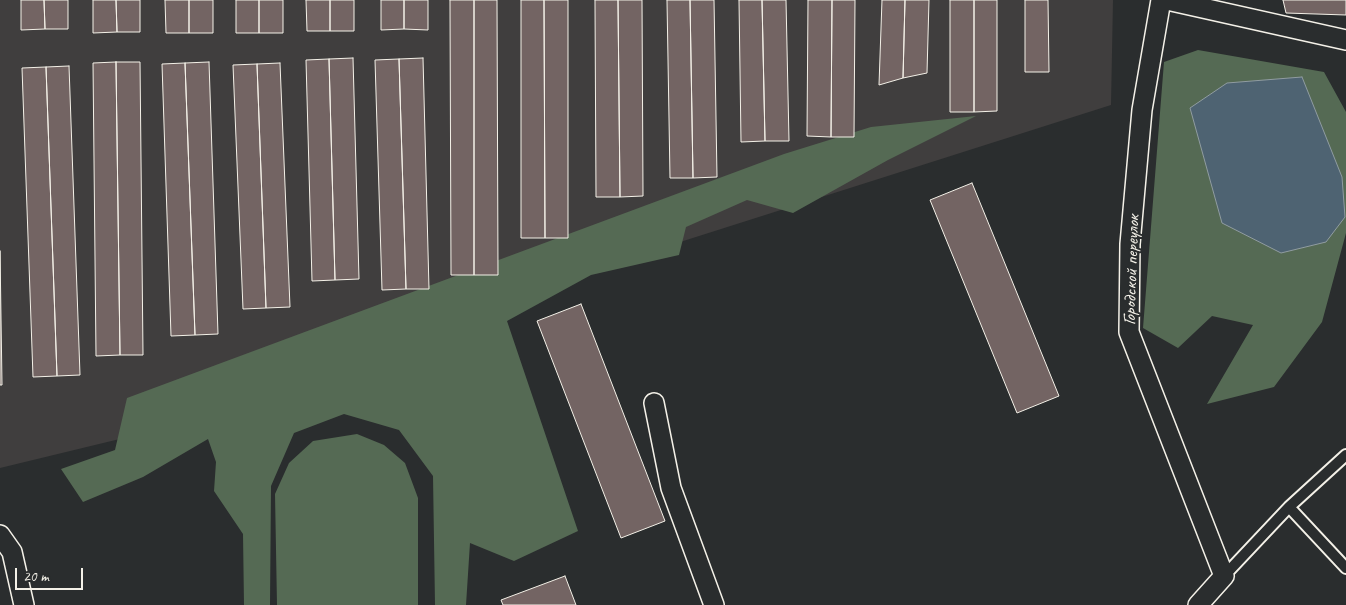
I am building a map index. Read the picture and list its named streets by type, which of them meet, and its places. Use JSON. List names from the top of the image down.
{
  "streets": {
    "street": ["Городской переулок"]
  },
  "scale_bar": "20 m"
}
